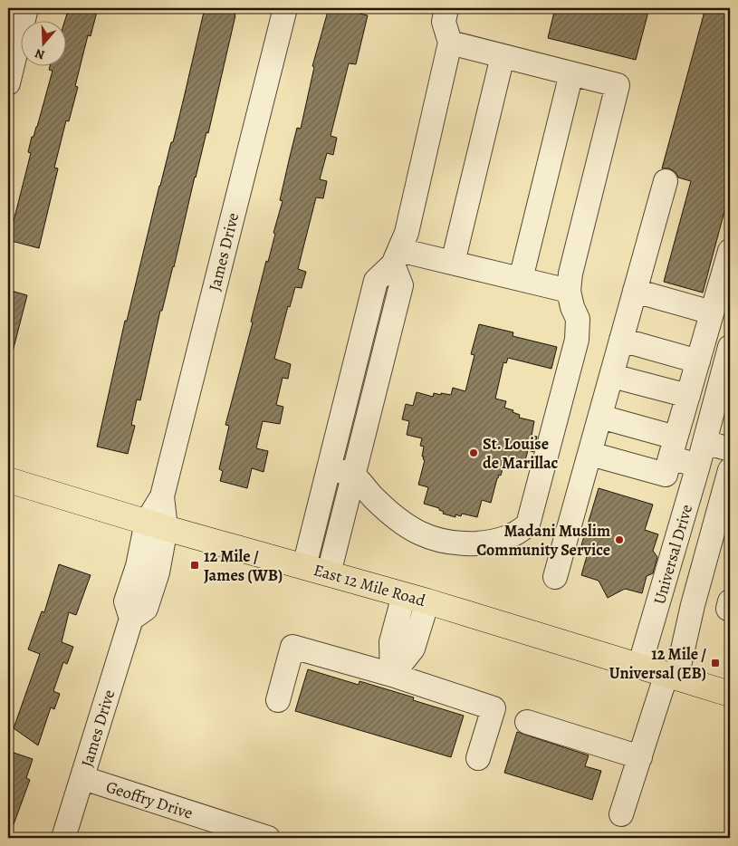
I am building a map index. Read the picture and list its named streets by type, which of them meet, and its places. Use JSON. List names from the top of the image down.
{
  "streets": {
    "main road": ["East 12 Mile Road"],
    "street": ["James Drive", "Universal Drive", "Geoffry Drive"]
  },
  "crossings": [
    ["James Drive", "East 12 Mile Road"],
    ["James Drive", "Geoffry Drive"],
    ["Universal Drive", "East 12 Mile Road"]
  ],
  "places": {
    "other": ["St. Louise de Marillac", "Madani Muslim Community Service"],
    "transit": ["12 Mile / James (WB)", "12 Mile / Universal (EB)"]
  },
  "north": "bottom"
}
